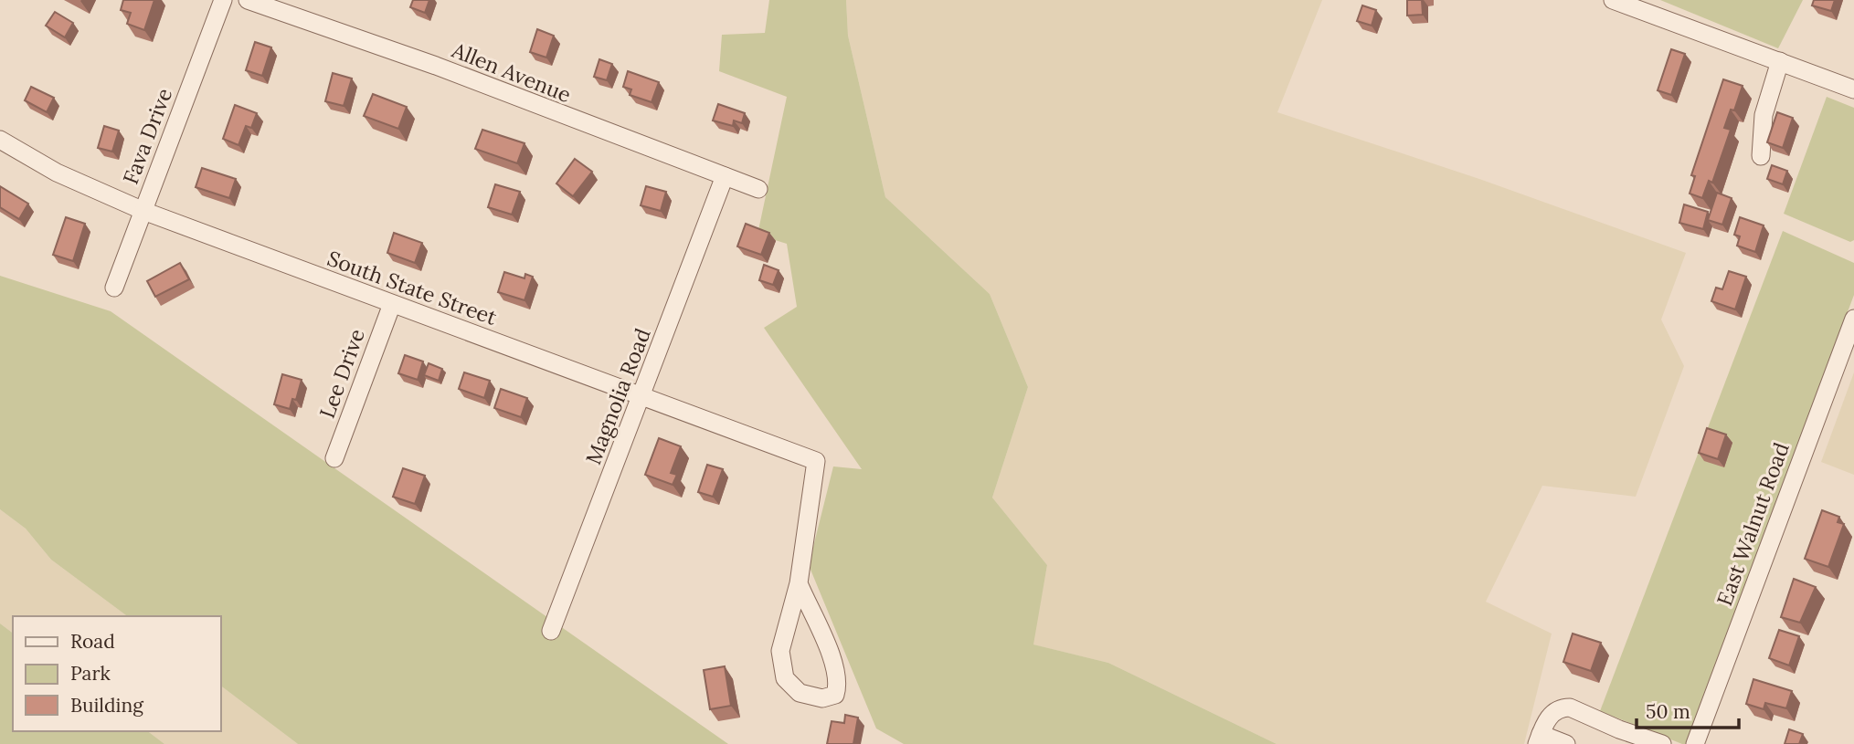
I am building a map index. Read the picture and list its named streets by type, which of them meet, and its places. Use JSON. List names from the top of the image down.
{
  "streets": {
    "street": [
      "Allen Avenue",
      "Fava Drive",
      "South State Street",
      "Lee Drive",
      "Magnolia Road",
      "East Walnut Road"
    ]
  },
  "crossings": [
    ["Allen Avenue", "Magnolia Road"],
    ["Fava Drive", "South State Street"],
    ["South State Street", "Lee Drive"],
    ["South State Street", "Magnolia Road"]
  ],
  "legend": ["Road", "Park", "Building"],
  "scale_bar": "50 m"
}
